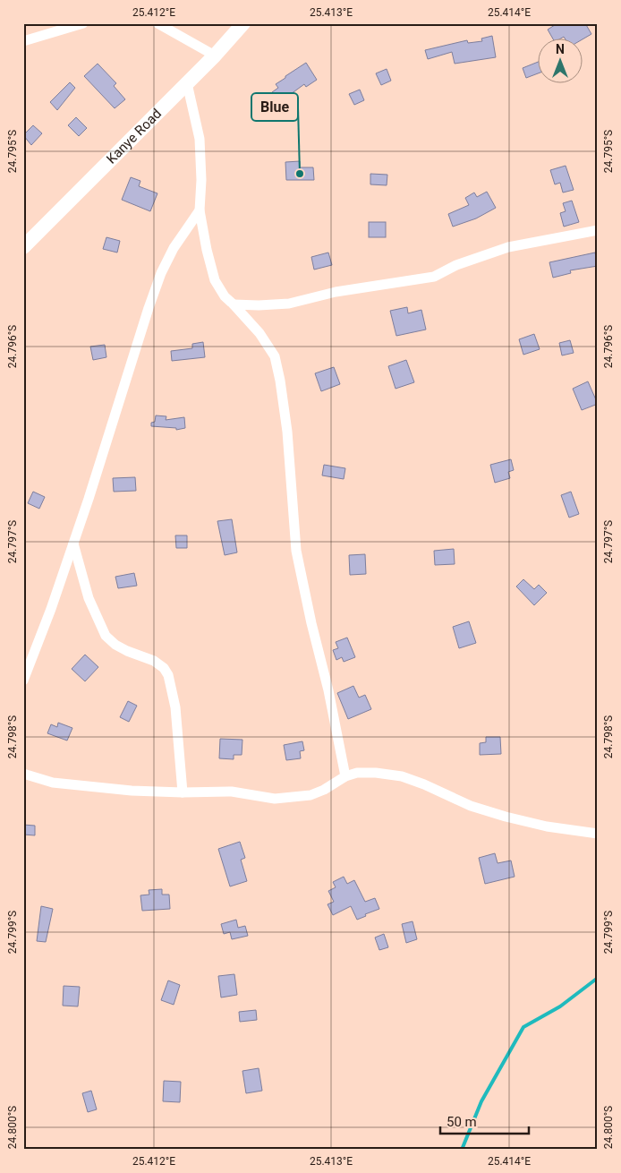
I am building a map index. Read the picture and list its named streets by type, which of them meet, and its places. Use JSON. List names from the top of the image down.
{
  "streets": {
    "main road": ["Kanye Road"]
  },
  "places": ["Blue"],
  "scale_bar": "50 m",
  "north": "top",
  "coordinates": [
    "25.412°E",
    "25.413°E",
    "25.414°E",
    "24.795°S",
    "24.796°S",
    "24.797°S",
    "24.798°S",
    "24.799°S",
    "24.800°S"
  ]
}
